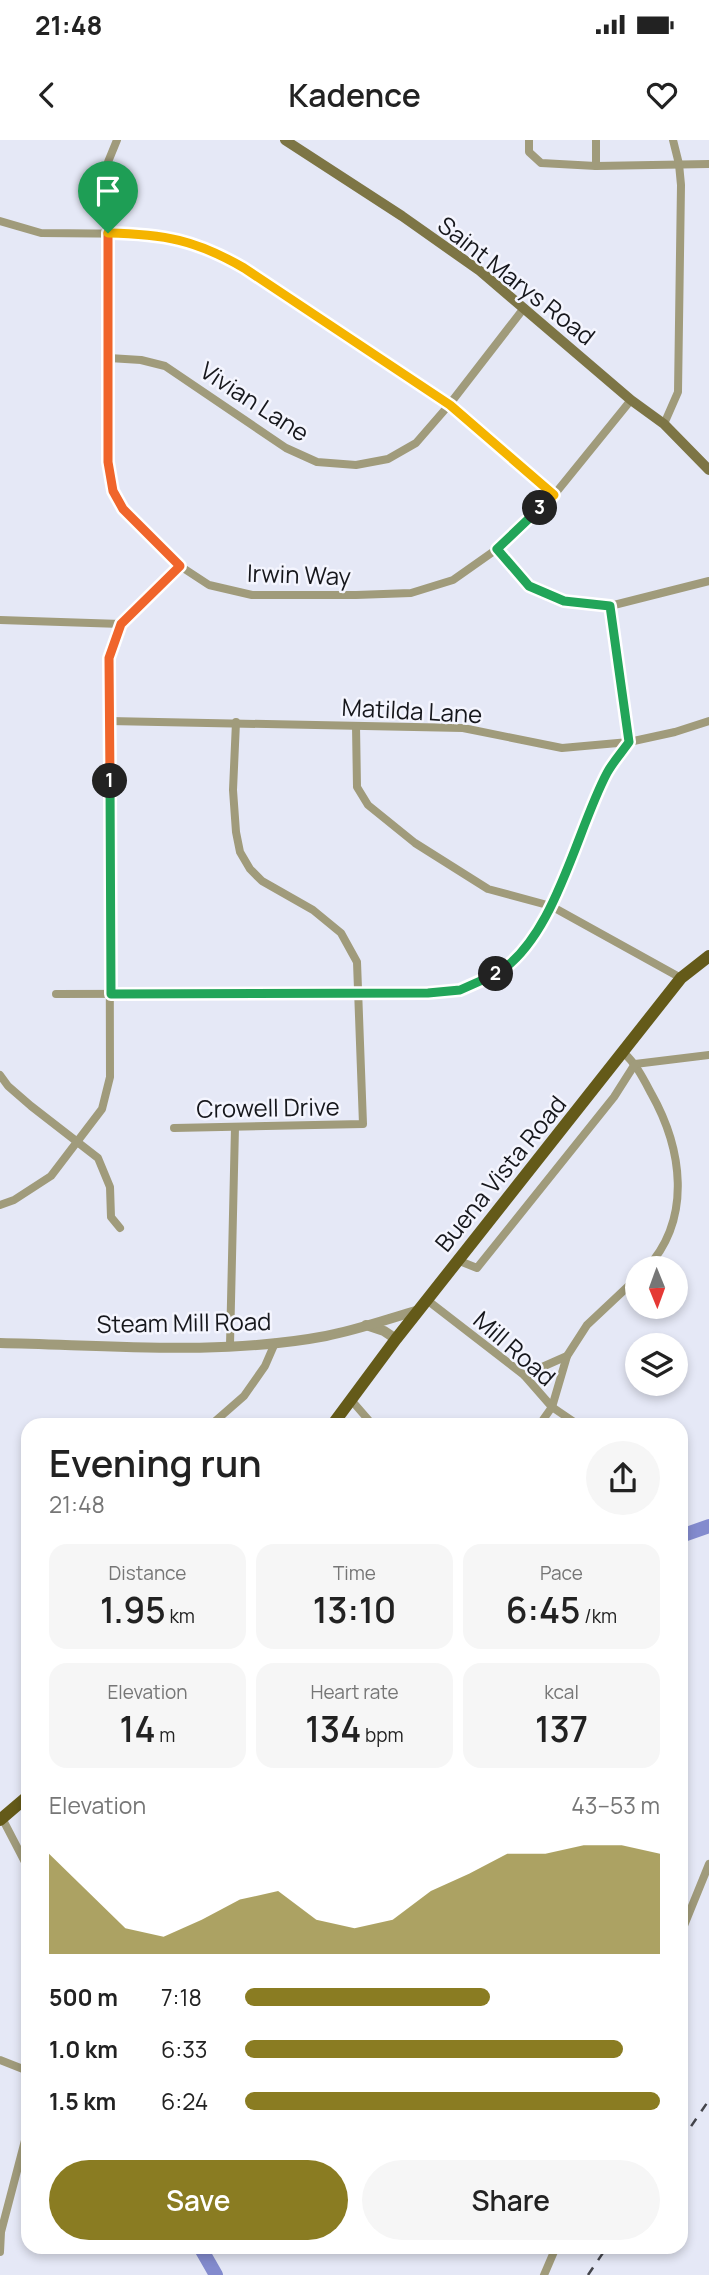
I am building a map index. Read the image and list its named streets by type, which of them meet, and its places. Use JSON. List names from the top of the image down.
{
  "streets": {
    "main road": ["Saint Marys Road", "Buena Vista Road"],
    "street": [
      "Vivian Lane",
      "Irwin Way",
      "Matilda Lane",
      "Crowell Drive",
      "Steam Mill Road",
      "Mill Road"
    ]
  },
  "crossings": [
    ["Saint Marys Road", "Vivian Lane"],
    ["Saint Marys Road", "Irwin Way"],
    ["Vivian Lane", "Irwin Way"],
    ["Buena Vista Road", "Steam Mill Road"],
    ["Buena Vista Road", "Mill Road"],
    ["Steam Mill Road", "Mill Road"]
  ],
  "north": "bottom",
  "page": {
    "status": "21:48",
    "header": "Kadence",
    "pins": ["3", "1", "2"],
    "heading": ["Evening run", "21:48"],
    "stats": [
      ["Distance", "1.95 km"],
      ["Time", "13:10"],
      ["Pace", "6:45 /km"],
      ["Elevation", "14 m"],
      ["Heart rate", "134 bpm"],
      ["kcal", "137"]
    ],
    "chart": ["Elevation", "43–53 m"],
    "list": [
      {
        "name": "500 m",
        "note": "7:18"
      },
      {
        "name": "1.0 km",
        "note": "6:33"
      },
      {
        "name": "1.5 km",
        "note": "6:24"
      }
    ],
    "buttons": ["Save", "Share"]
  }
}
